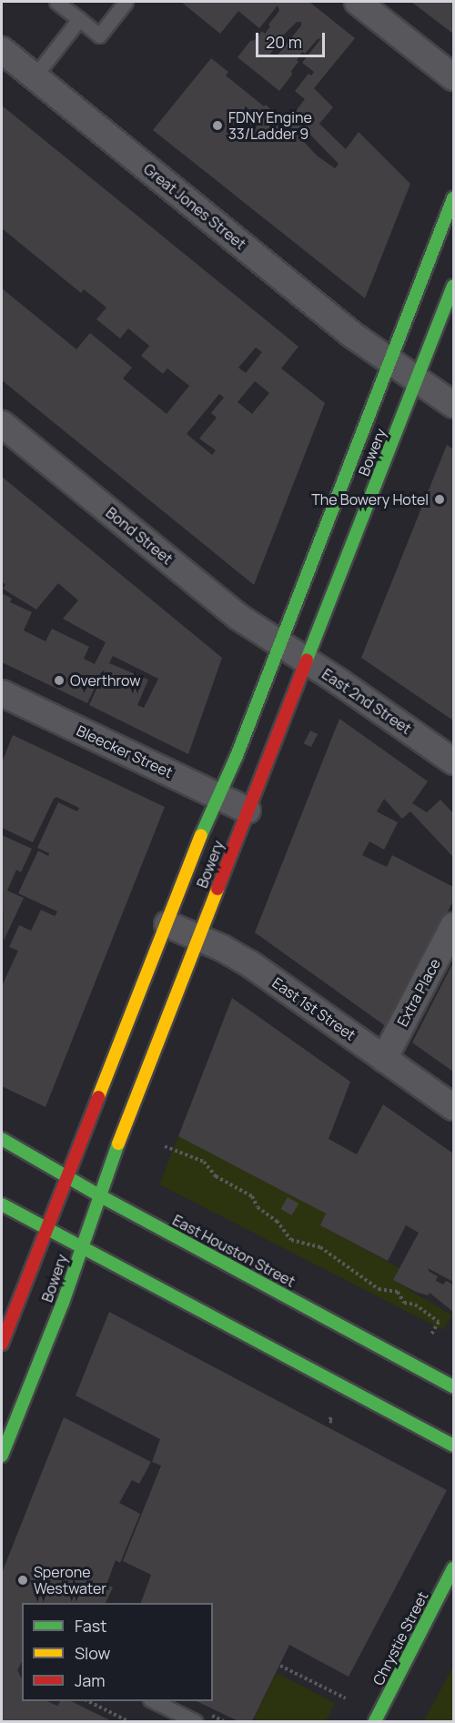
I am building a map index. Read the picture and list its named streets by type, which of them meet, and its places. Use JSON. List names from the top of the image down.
{
  "streets": {
    "main road": ["Bowery", "East Houston Street", "Chrystie Street"],
    "street": [
      "Great Jones Street",
      "Bond Street",
      "East 2nd Street",
      "Bleecker Street",
      "Extra Place",
      "East 1st Street"
    ]
  },
  "crossings": [
    ["Great Jones Street", "Bowery"],
    ["Bowery", "Bond Street"],
    ["Bowery", "East 2nd Street"],
    ["Bowery", "Bleecker Street"],
    ["Bowery", "East 1st Street"],
    ["Bowery", "East Houston Street"],
    ["Bond Street", "East 2nd Street"],
    ["Extra Place", "East 1st Street"]
  ],
  "places": [
    "FDNY Engine 33/Ladder 9",
    "The Bowery Hotel",
    "Overthrow",
    "Sperone Westwater"
  ],
  "legend": ["Fast", "Slow", "Jam"],
  "scale_bar": "20 m"
}
